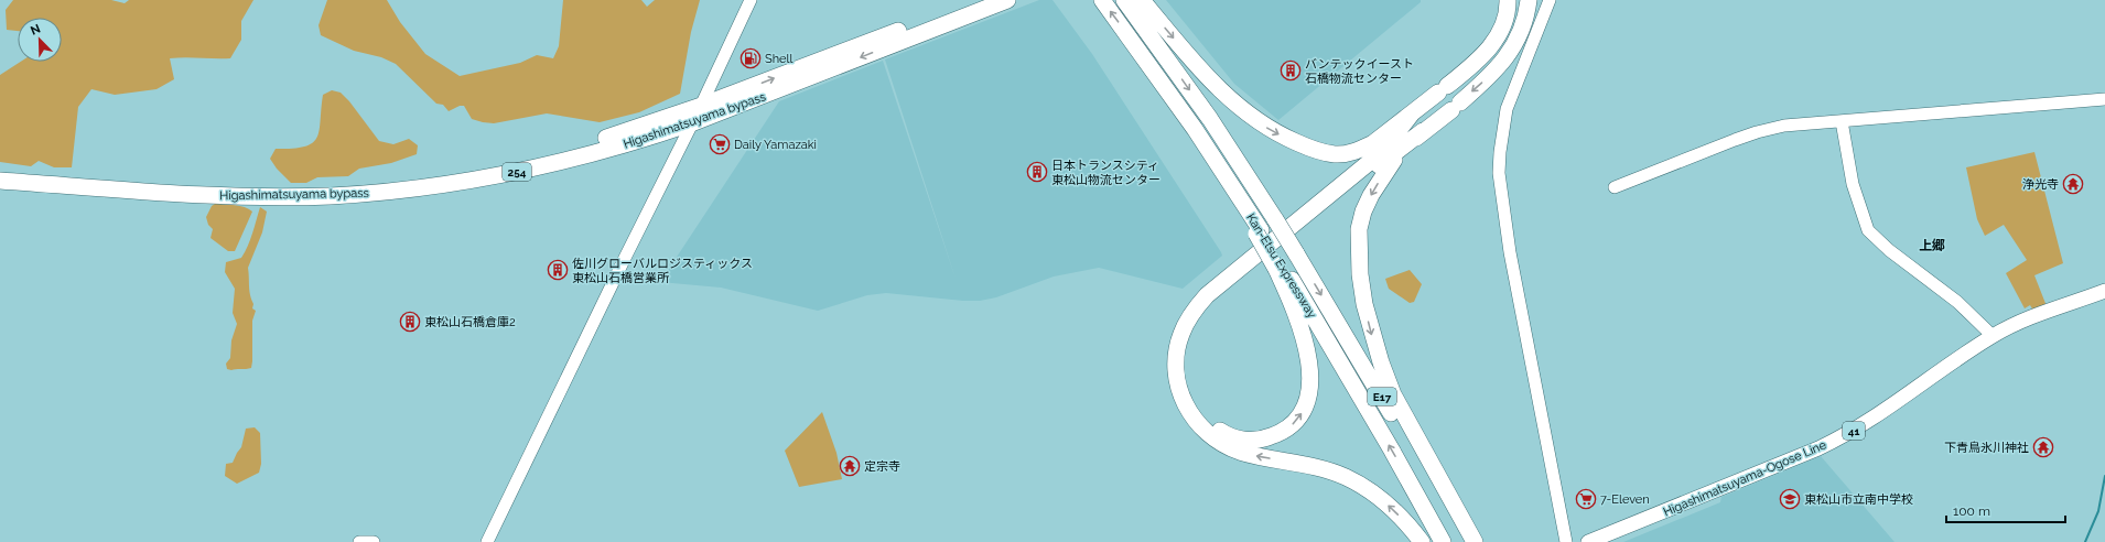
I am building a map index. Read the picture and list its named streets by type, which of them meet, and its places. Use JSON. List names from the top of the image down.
{
  "streets": {
    "highway": [
      "Higashimatsuyama bypass",
      "254",
      "Kan-Etsu Expressway",
      "E17"
    ],
    "main road": ["41", "Higashimatsuyama-Ogose Line"]
  },
  "districts": ["上郷"],
  "places": {
    "fuel station": ["Shell"],
    "building": [
      "バンテックイースト 石橋物流センター",
      "日本トランスシティ 東松山物流センター",
      "佐川グローバルロジスティックス 東松山石橋営業所",
      "東松山石橋倉庫2"
    ],
    "supermarket": ["Daily Yamazaki", "7-Eleven"],
    "temple": ["浄光寺", "下青鳥氷川神社", "定宗寺"],
    "school or university": ["東松山市立南中学校"]
  },
  "scale_bar": "100 m",
  "north": "top left"
}
